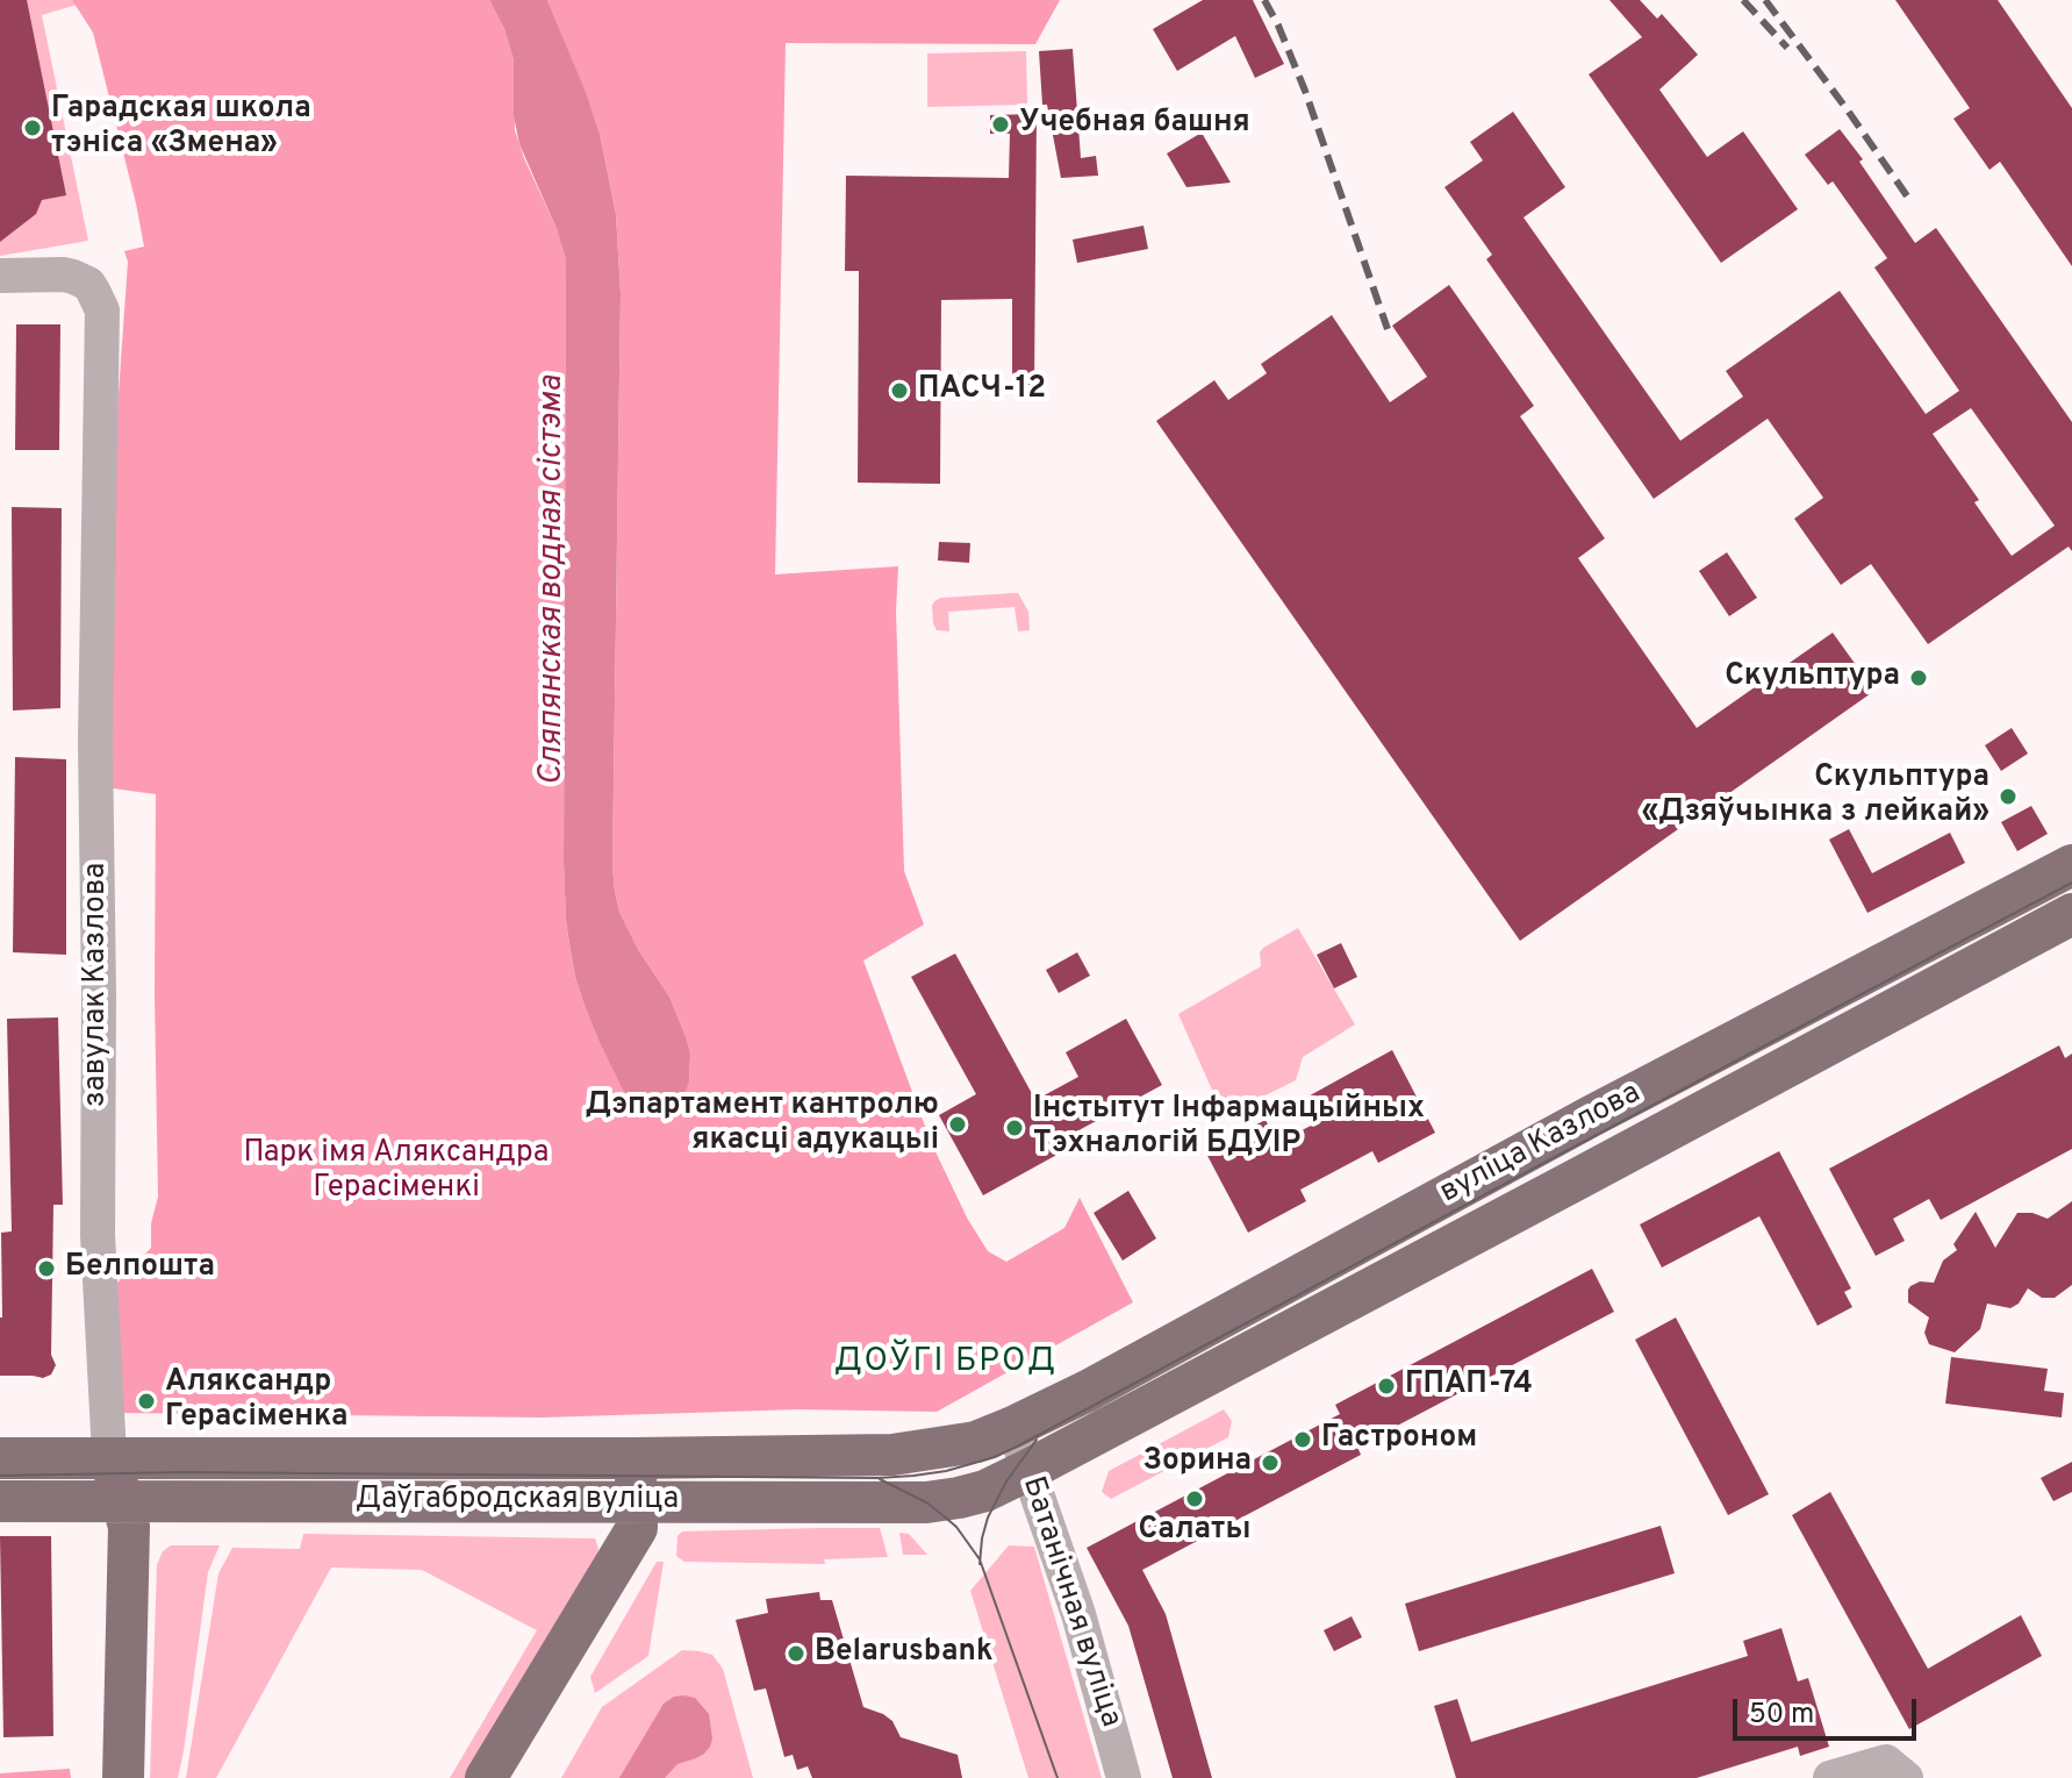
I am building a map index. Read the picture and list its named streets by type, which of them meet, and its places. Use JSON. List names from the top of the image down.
{
  "streets": {
    "main road": ["завулак Казлова", "вуліца Казлова", "Даўгабродская вуліца"],
    "street": ["Батанічная вуліца"]
  },
  "crossings": [
    ["завулак Казлова", "Даўгабродская вуліца"],
    ["вуліца Казлова", "Даўгабродская вуліца"],
    ["вуліца Казлова", "Батанічная вуліца"],
    ["Даўгабродская вуліца", "Батанічная вуліца"]
  ],
  "districts": ["ДОЎГІ БРОД"],
  "water": ["Сляпянская водная сістэма"],
  "parks": ["Парк імя Аляксандра Герасіменкі"],
  "places": [
    "Учебная башня",
    "Гарадская школа тэніса «Змена»",
    "ПАСЧ-12",
    "Скульптура",
    "Скульптура «Дзяўчынка з лейкай»",
    "Дэпартамент кантролю якасці адукацыі",
    "Інстытут Інфармацыйных Тэхналогій БДУІР",
    "Белпошта",
    "ГПАП-74",
    "Аляксандр Герасіменка",
    "Гастроном",
    "Зорина",
    "Салаты",
    "Belarusbank"
  ],
  "scale_bar": "50 m"
}
